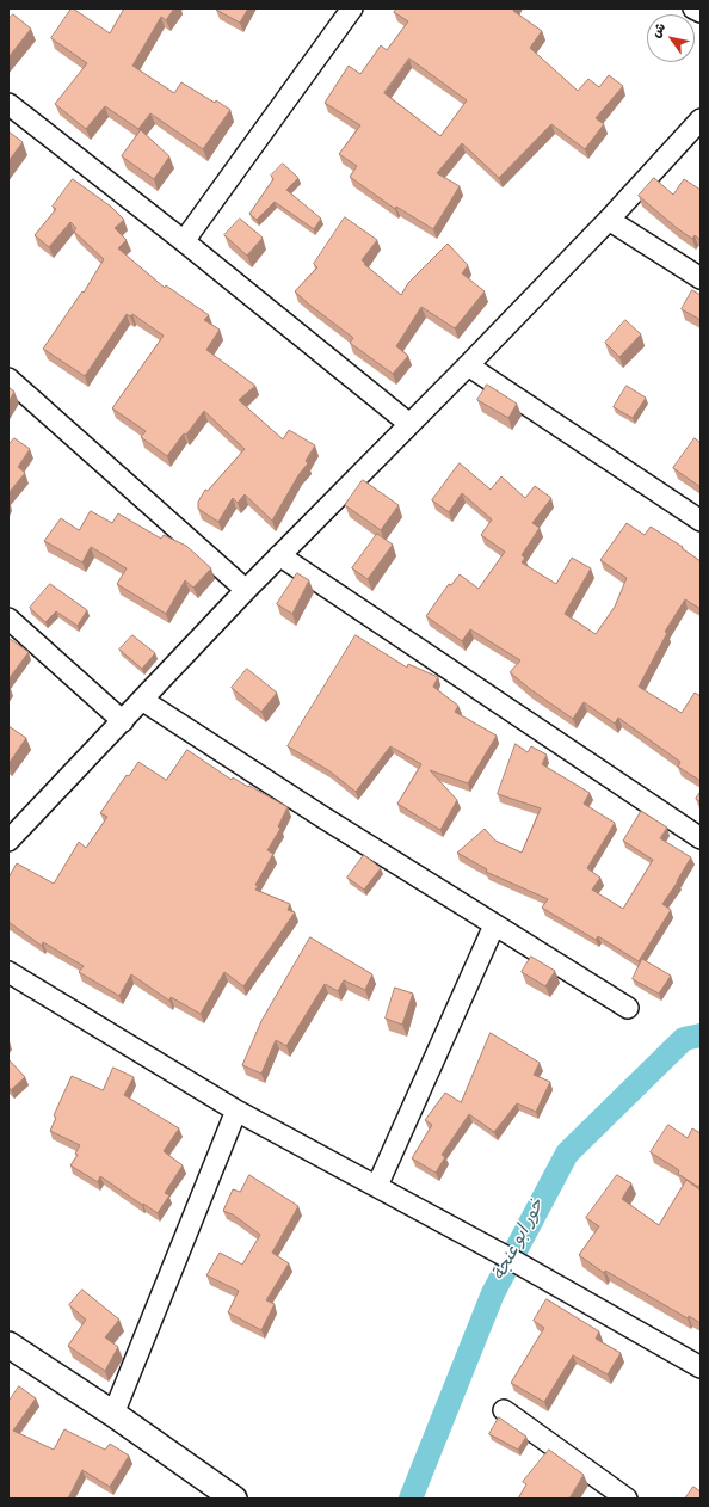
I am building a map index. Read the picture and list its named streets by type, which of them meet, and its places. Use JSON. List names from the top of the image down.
{
  "water": ["خور ابو عنجة"],
  "north": "top left"
}
